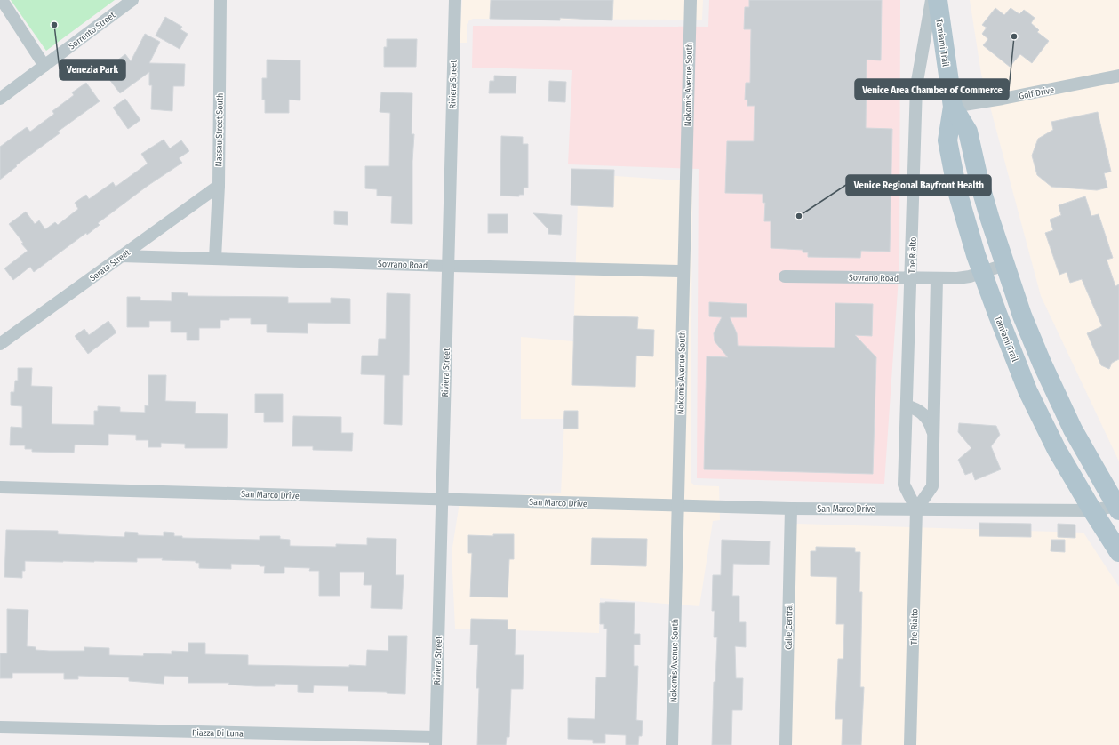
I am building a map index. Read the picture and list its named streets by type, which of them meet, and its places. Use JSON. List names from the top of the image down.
{
  "streets": {
    "main road": ["Tamiami Trail"],
    "street": [
      "Sorrento Street",
      "Riviera Street",
      "Nokomis Avenue South",
      "Golf Drive",
      "Nassau Street South",
      "The Rialto",
      "Sovrano Road",
      "Serata Street",
      "San Marco Drive",
      "Calle Central",
      "Piazza Di Luna"
    ]
  },
  "crossings": [
    ["Tamiami Trail", "Golf Drive"],
    ["Tamiami Trail", "Sovrano Road"],
    ["Tamiami Trail", "San Marco Drive"],
    ["Riviera Street", "Sovrano Road"],
    ["Riviera Street", "San Marco Drive"],
    ["Riviera Street", "Piazza Di Luna"],
    ["Nokomis Avenue South", "Sovrano Road"],
    ["Nokomis Avenue South", "San Marco Drive"],
    ["Nassau Street South", "Sovrano Road"],
    ["Nassau Street South", "Serata Street"],
    ["The Rialto", "Sovrano Road"],
    ["The Rialto", "San Marco Drive"],
    ["Sovrano Road", "Serata Street"],
    ["San Marco Drive", "Calle Central"]
  ],
  "places": ["Venezia Park", "Venice Area Chamber of Commerce", "Venice Regional Bayfront Health"]
}
